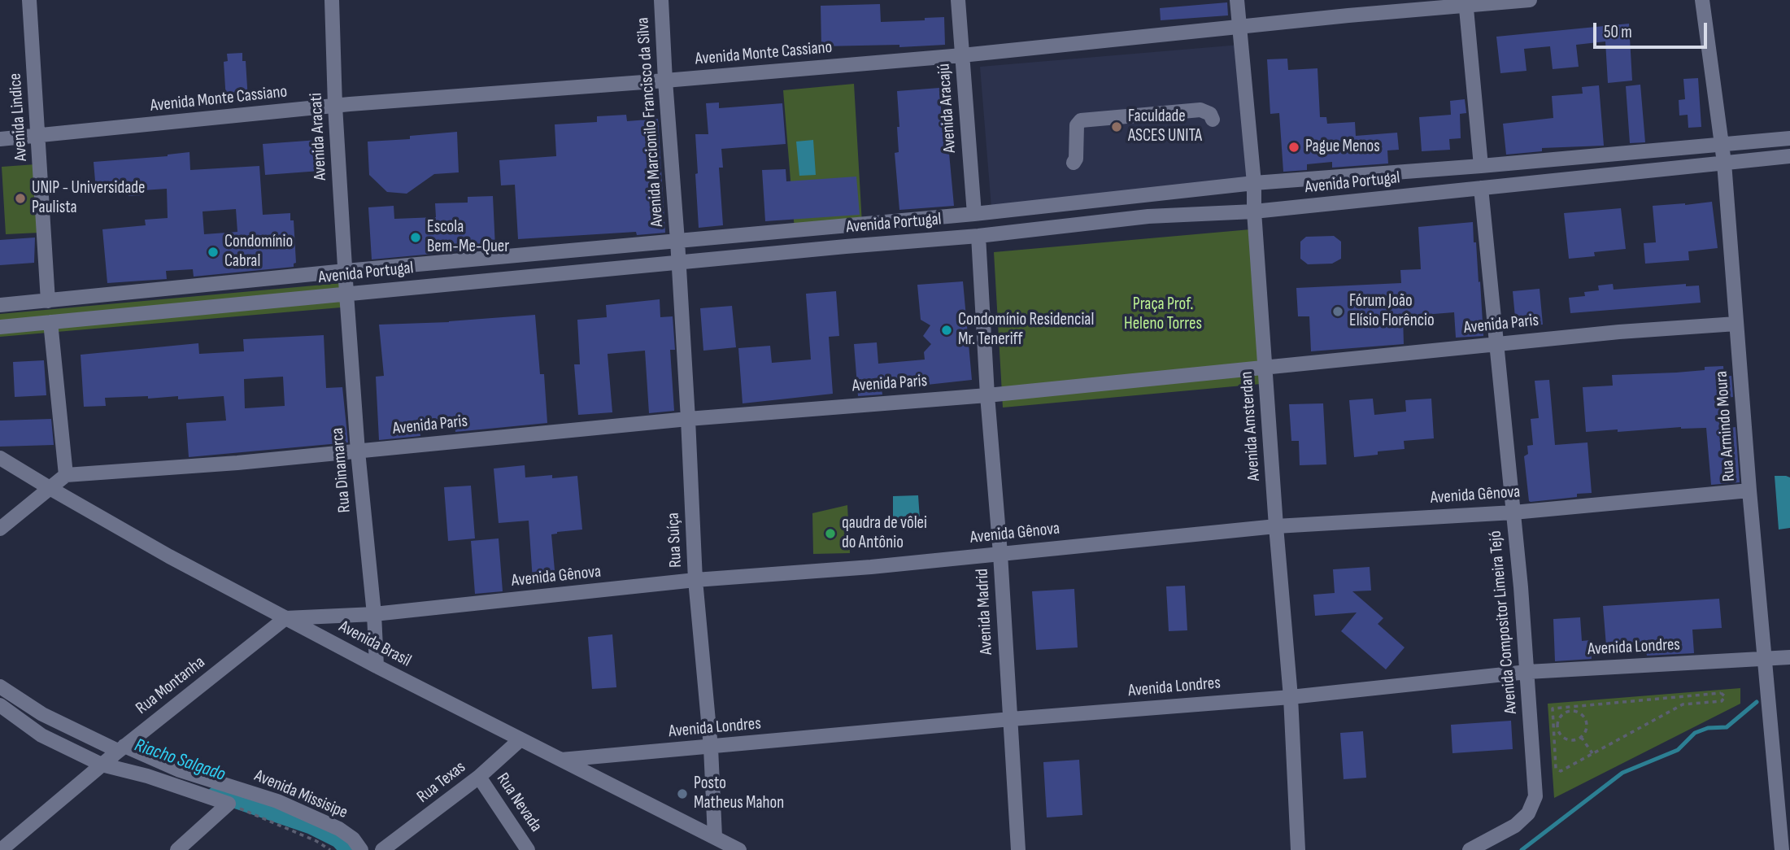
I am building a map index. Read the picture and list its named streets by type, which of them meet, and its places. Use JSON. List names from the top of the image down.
{
  "streets": {
    "street": [
      "Avenida Monte Cassiano",
      "Avenida Aracajú",
      "Avenida Lindice",
      "Avenida Marcionilo Francisco da Silva",
      "Avenida Aracati",
      "Avenida Portugal",
      "Avenida Paris",
      "Avenida Amsterdan",
      "Rua Armindo Moura",
      "Rua Dinamarca",
      "Avenida Gênova",
      "Rua Suíça",
      "Avenida Madrid",
      "Avenida Compositor Limeira Tejó",
      "Avenida Brasil",
      "Avenida Londres",
      "Rua Montanha",
      "Rua Texas",
      "Avenida Missisipe",
      "Rua Nevada"
    ]
  },
  "crossings": [
    ["Avenida Monte Cassiano", "Avenida Aracajú"],
    ["Avenida Monte Cassiano", "Avenida Lindice"],
    ["Avenida Monte Cassiano", "Avenida Marcionilo Francisco da Silva"],
    ["Avenida Monte Cassiano", "Avenida Aracati"],
    ["Avenida Monte Cassiano", "Avenida Amsterdan"],
    ["Avenida Aracajú", "Avenida Portugal"],
    ["Avenida Lindice", "Avenida Portugal"],
    ["Avenida Marcionilo Francisco da Silva", "Avenida Portugal"],
    ["Avenida Marcionilo Francisco da Silva", "Rua Suíça"],
    ["Avenida Aracati", "Avenida Portugal"],
    ["Avenida Aracati", "Rua Dinamarca"],
    ["Avenida Portugal", "Avenida Amsterdan"],
    ["Avenida Portugal", "Rua Armindo Moura"],
    ["Avenida Portugal", "Rua Dinamarca"],
    ["Avenida Portugal", "Rua Suíça"],
    ["Avenida Portugal", "Avenida Madrid"],
    ["Avenida Portugal", "Avenida Compositor Limeira Tejó"],
    ["Avenida Paris", "Avenida Amsterdan"],
    ["Avenida Paris", "Rua Armindo Moura"],
    ["Avenida Paris", "Rua Dinamarca"],
    ["Avenida Paris", "Rua Suíça"],
    ["Avenida Paris", "Avenida Madrid"],
    ["Avenida Paris", "Avenida Compositor Limeira Tejó"],
    ["Avenida Amsterdan", "Avenida Gênova"],
    ["Avenida Amsterdan", "Avenida Londres"],
    ["Rua Armindo Moura", "Avenida Gênova"],
    ["Rua Armindo Moura", "Avenida Londres"],
    ["Rua Dinamarca", "Avenida Gênova"],
    ["Rua Dinamarca", "Avenida Brasil"],
    ["Avenida Gênova", "Rua Suíça"],
    ["Avenida Gênova", "Avenida Madrid"],
    ["Avenida Gênova", "Avenida Compositor Limeira Tejó"],
    ["Avenida Gênova", "Avenida Brasil"],
    ["Avenida Gênova", "Rua Montanha"],
    ["Rua Suíça", "Avenida Brasil"],
    ["Rua Suíça", "Avenida Londres"],
    ["Avenida Madrid", "Avenida Londres"],
    ["Avenida Compositor Limeira Tejó", "Avenida Londres"],
    ["Avenida Brasil", "Avenida Londres"],
    ["Avenida Brasil", "Rua Montanha"],
    ["Avenida Brasil", "Rua Texas"],
    ["Rua Montanha", "Avenida Missisipe"],
    ["Rua Texas", "Rua Nevada"]
  ],
  "water": ["Riacho Salgado"],
  "parks": ["Praça Prof. Heleno Torres"],
  "places": [
    "Faculdade ASCES UNITA",
    "Pague Menos",
    "UNIP - Universidade Paulista",
    "Escola Bem-Me-Quer",
    "Condomínio Cabral",
    "Fórum João Elísio Florêncio",
    "Condomínio Residencial Mr. Teneriff",
    "qaudra de vôlei do Antônio",
    "Posto Matheus Mahon"
  ],
  "scale_bar": "50 m"
}
